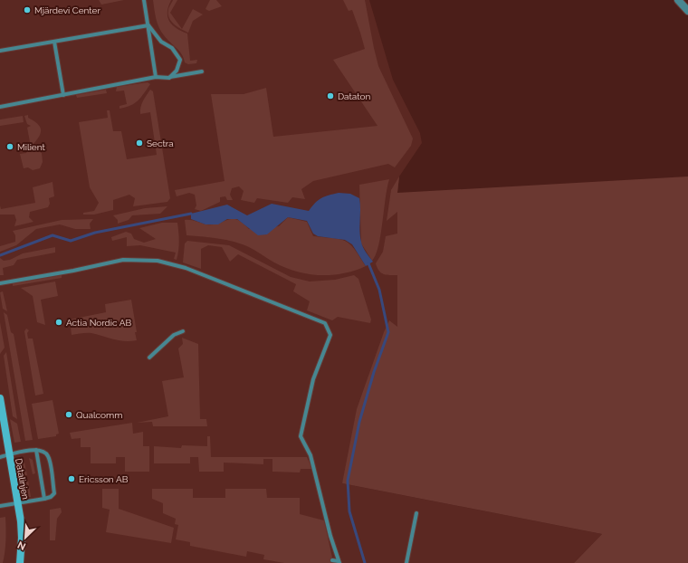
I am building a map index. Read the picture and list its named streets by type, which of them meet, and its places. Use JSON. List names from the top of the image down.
{
  "streets": {
    "street": ["Datalinjen"]
  },
  "places": [
    "Mjärdevi Center",
    "Dataton",
    "Sectra",
    "Milient",
    "Actia Nordic AB",
    "Qualcomm",
    "Ericsson AB"
  ],
  "north": "bottom left"
}
